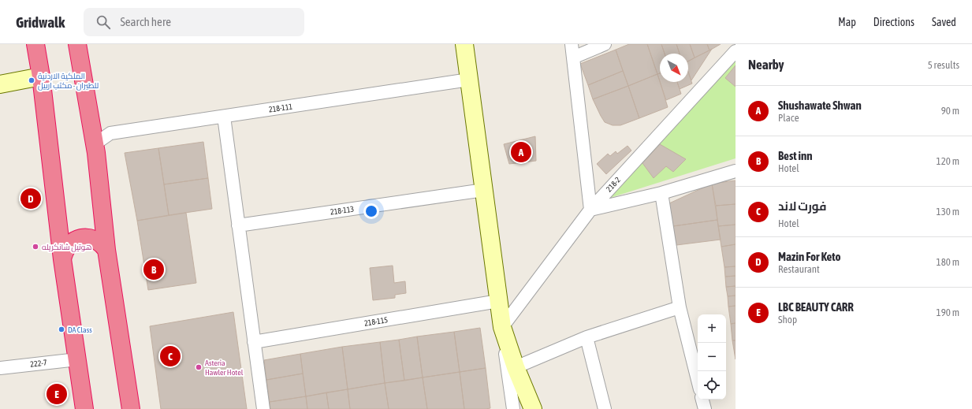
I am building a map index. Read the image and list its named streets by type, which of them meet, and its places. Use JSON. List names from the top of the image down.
{
  "streets": {
    "street": [
      "218-111",
      "218-2",
      "218-113",
      "218-115",
      "222-7"
    ]
  },
  "places": [
    "الملكية الاردنية للطيران - مكتب اربيل",
    "هوتيل شانكريله",
    "DA Class",
    "Asteria Hawler Hotel"
  ],
  "north": "bottom right",
  "page": {
    "header": "Gridwalk",
    "search": "Search here",
    "nav": ["Map", "Directions", "Saved"],
    "heading": ["Nearby", "5 results"],
    "list": [
      {
        "mark": "A",
        "name": "Shushawate Shwan",
        "note": "Place",
        "value": "90 m"
      },
      {
        "mark": "B",
        "name": "Best inn",
        "note": "Hotel",
        "value": "120 m"
      },
      {
        "mark": "C",
        "name": "فورت لاند",
        "note": "Hotel",
        "value": "130 m"
      },
      {
        "mark": "D",
        "name": "Mazin For Keto",
        "note": "Restaurant",
        "value": "180 m"
      },
      {
        "mark": "E",
        "name": "LBC BEAUTY CARR",
        "note": "Shop",
        "value": "190 m"
      }
    ],
    "pins": [
      "A",
      "D",
      "B",
      "C",
      "E"
    ],
    "map_buttons": ["+", "−"]
  }
}
